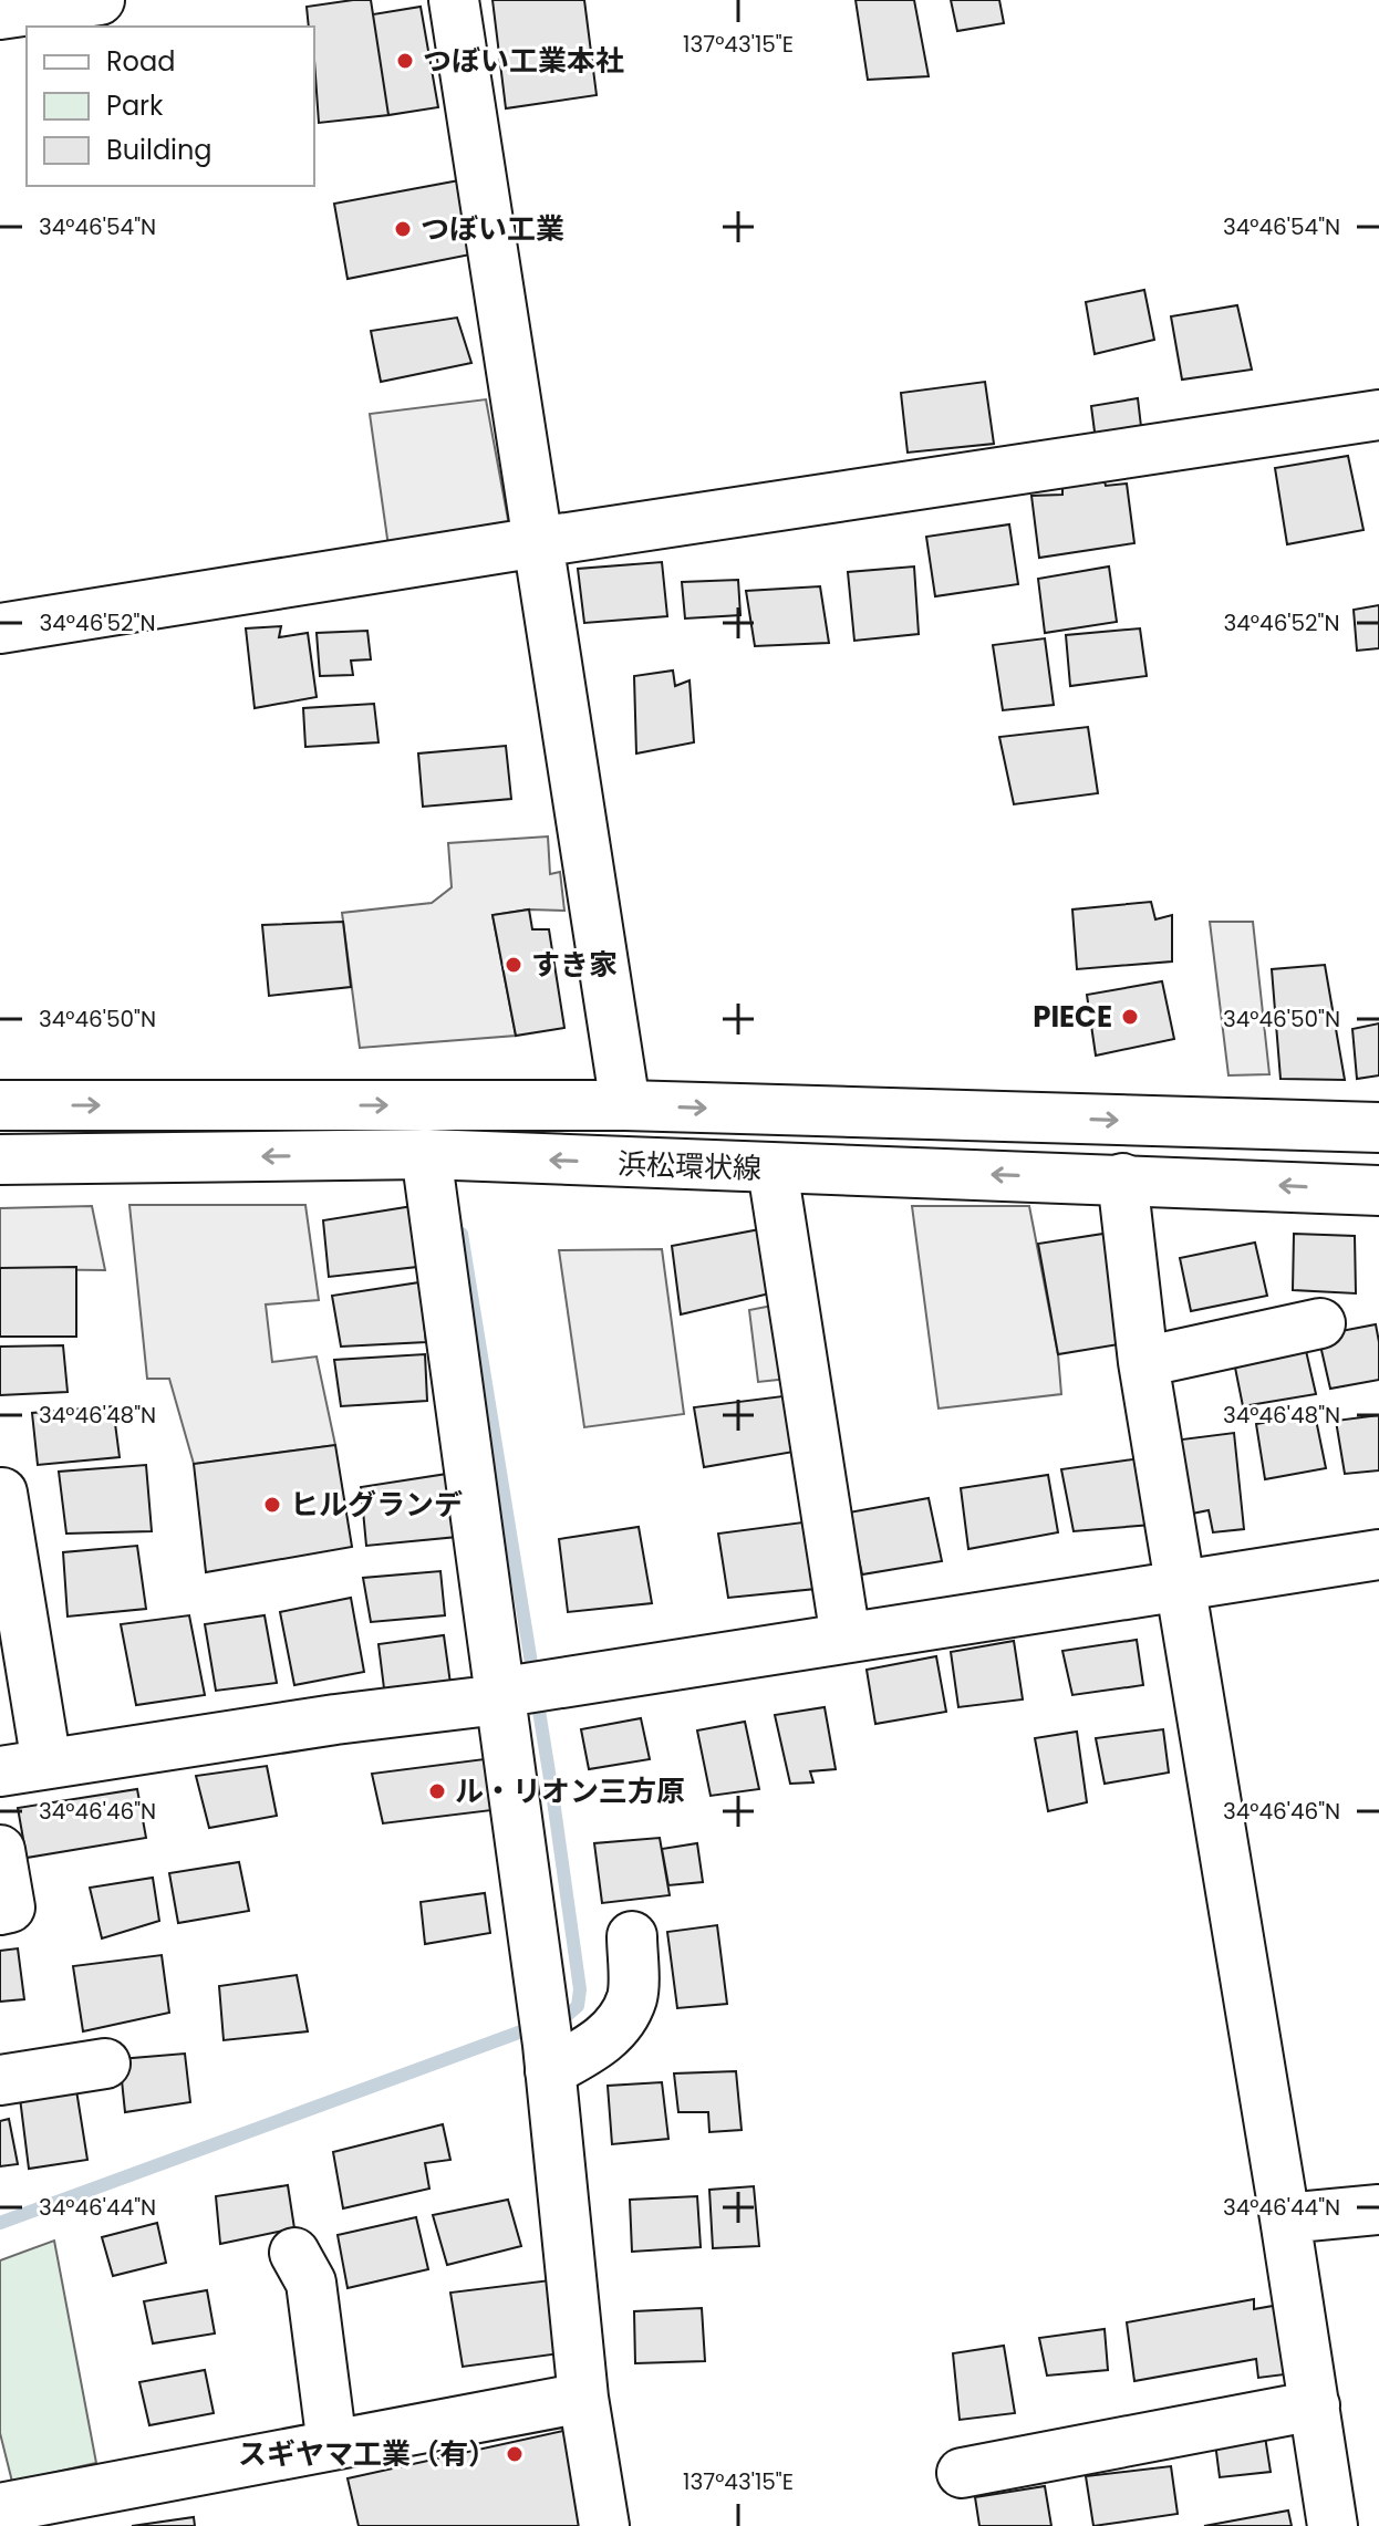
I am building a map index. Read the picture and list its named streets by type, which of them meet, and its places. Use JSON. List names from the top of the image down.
{
  "streets": {
    "main road": ["浜松環状線"]
  },
  "places": [
    "つぼい工業本社",
    "つぼい工業",
    "すき家",
    "PIECE",
    "ヒルグランデ",
    "ル・リオン三方原",
    "スギヤマ工業（有）"
  ],
  "legend": ["Road", "Park", "Building"],
  "coordinates": [
    "137°43'15\"E",
    "34°46'54\"N",
    "34°46'52\"N",
    "34°46'50\"N",
    "34°46'48\"N",
    "34°46'46\"N",
    "34°46'44\"N"
  ]
}
